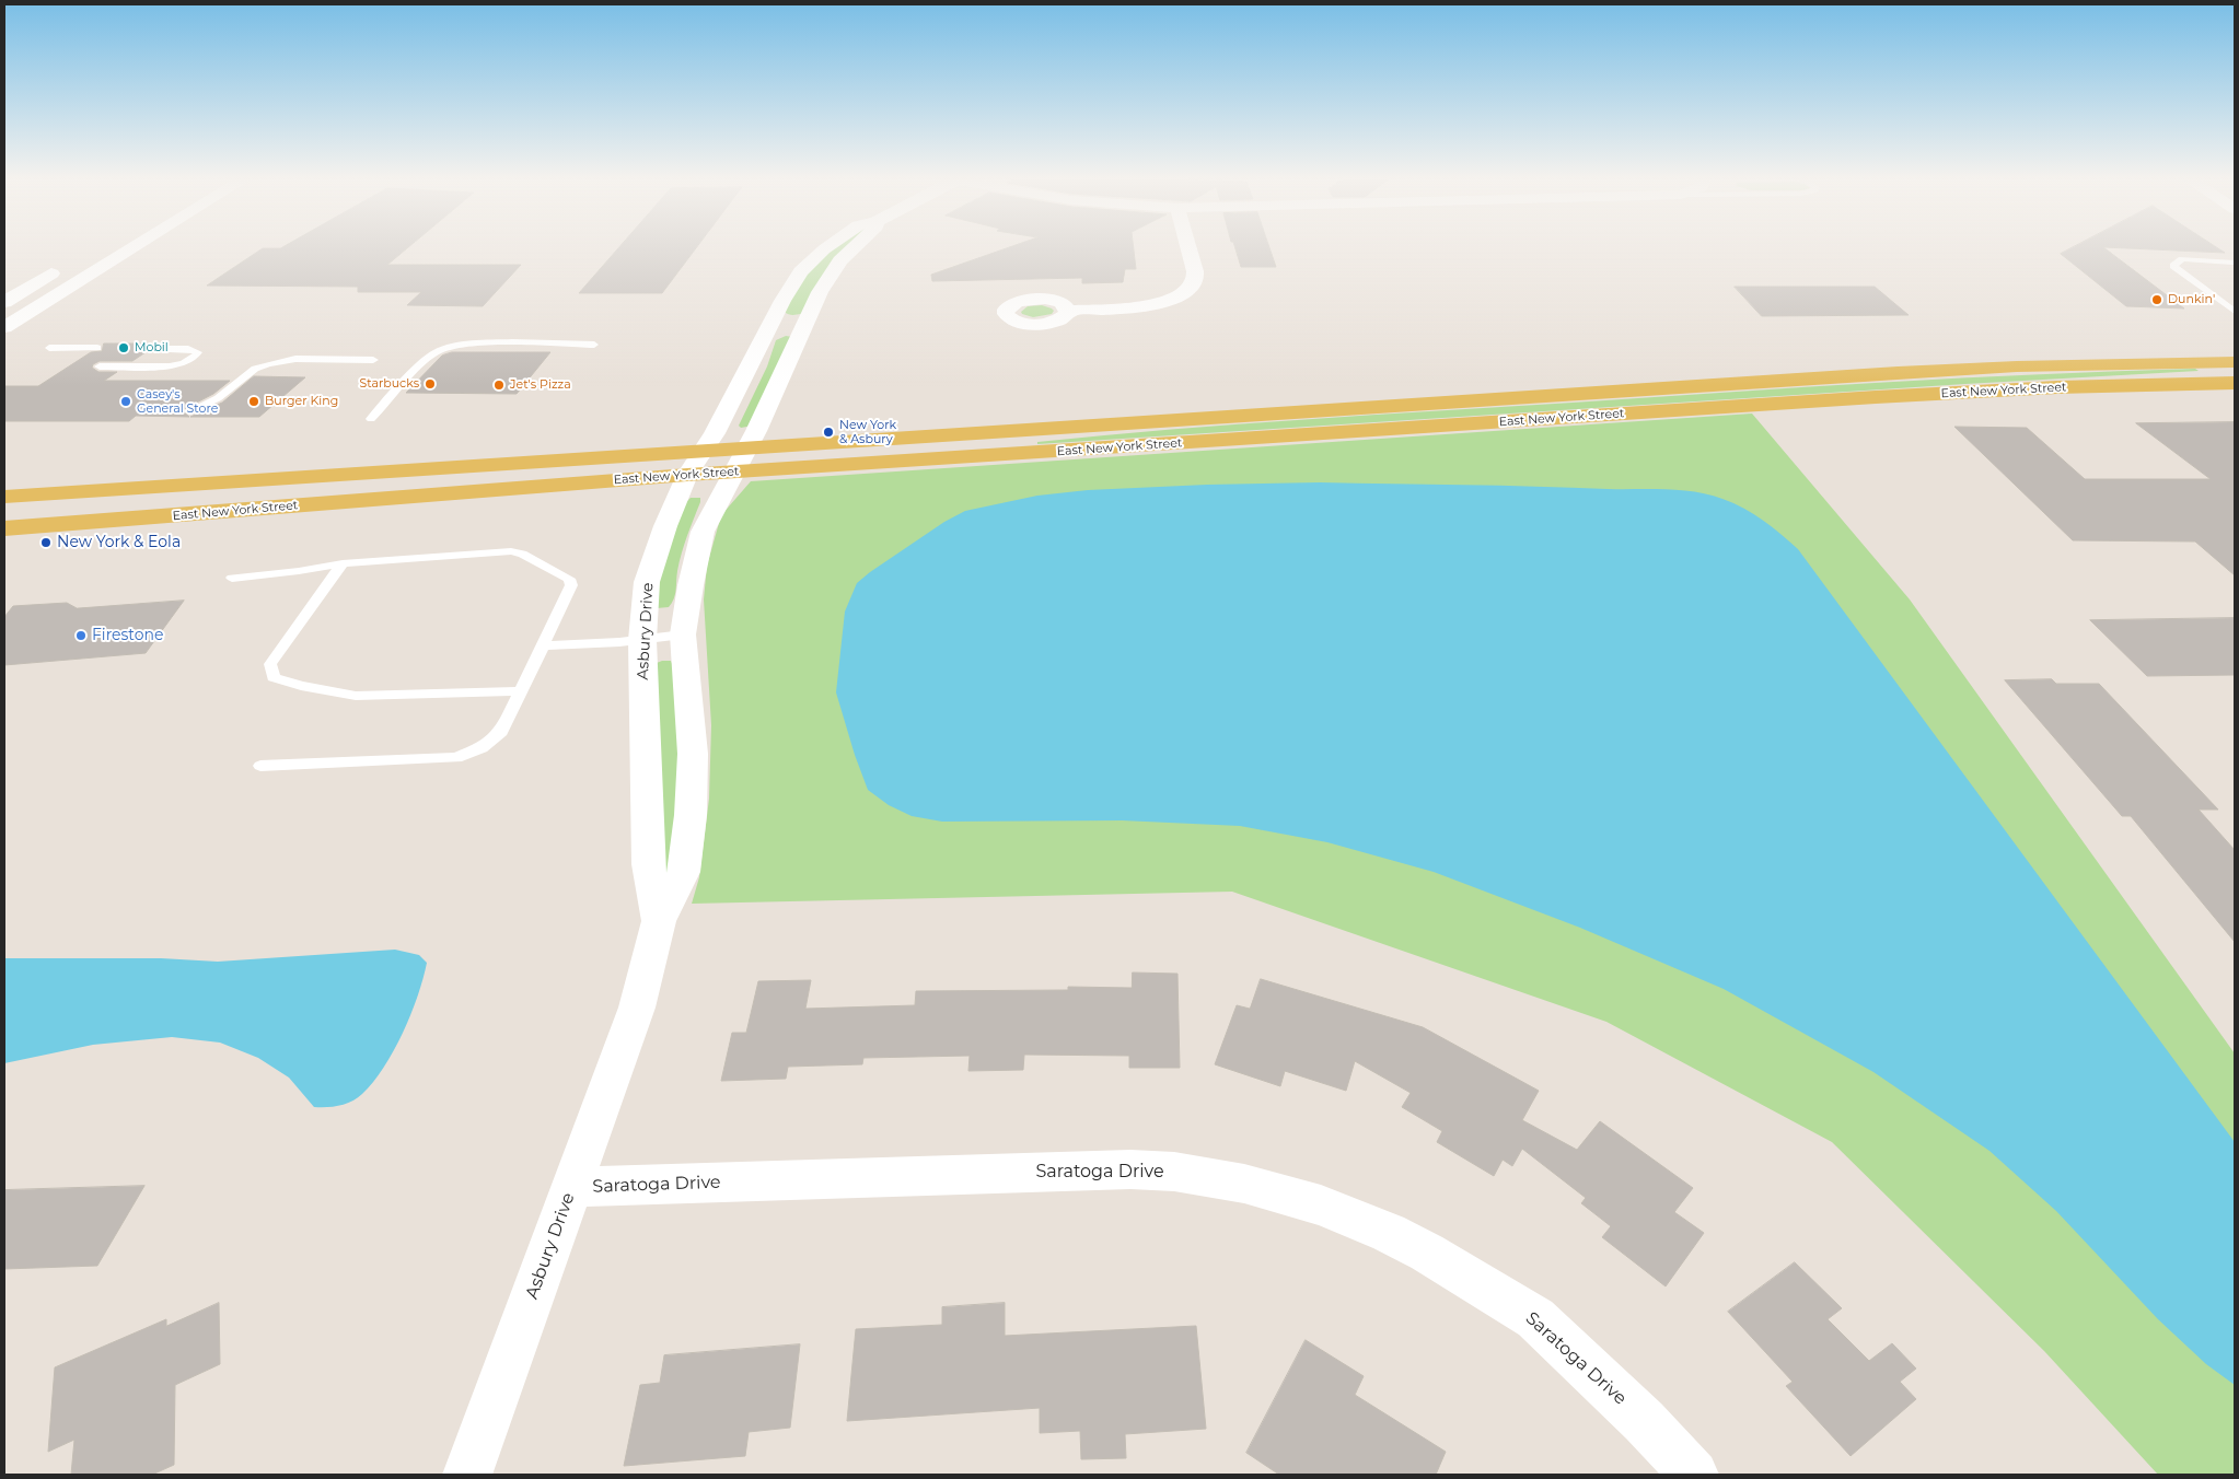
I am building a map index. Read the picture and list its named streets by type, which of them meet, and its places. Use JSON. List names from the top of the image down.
{
  "streets": {
    "main road": ["East New York Street"],
    "street": ["Asbury Drive", "Saratoga Drive"]
  },
  "crossings": [
    ["East New York Street", "Asbury Drive"],
    ["Asbury Drive", "Saratoga Drive"]
  ],
  "places": [
    "Dunkin'",
    "Mobil",
    "Starbucks",
    "Jet's Pizza",
    "Casey's General Store",
    "Burger King",
    "New York & Asbury",
    "New York & Eola",
    "Firestone"
  ]
}
